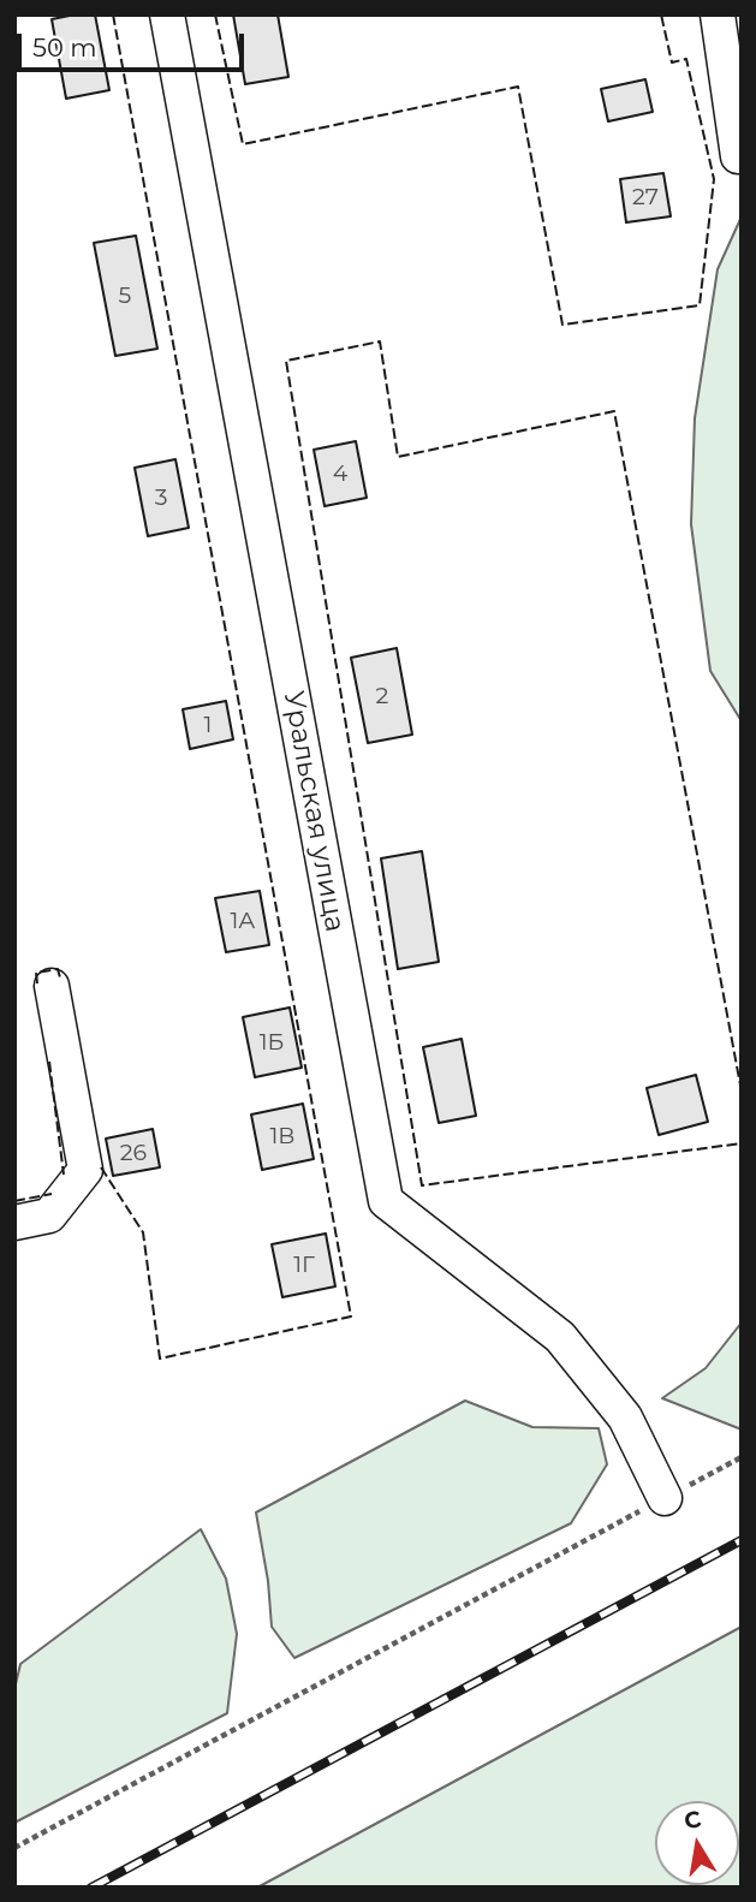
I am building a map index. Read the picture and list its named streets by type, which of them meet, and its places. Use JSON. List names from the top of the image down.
{
  "streets": {
    "street": ["Уральская улица"]
  },
  "house_numbers": [
    "27",
    "5",
    "4",
    "3",
    "2",
    "1",
    "1А",
    "1Б",
    "1В",
    "26",
    "1Г"
  ],
  "scale_bar": "50 m",
  "north": "top"
}
